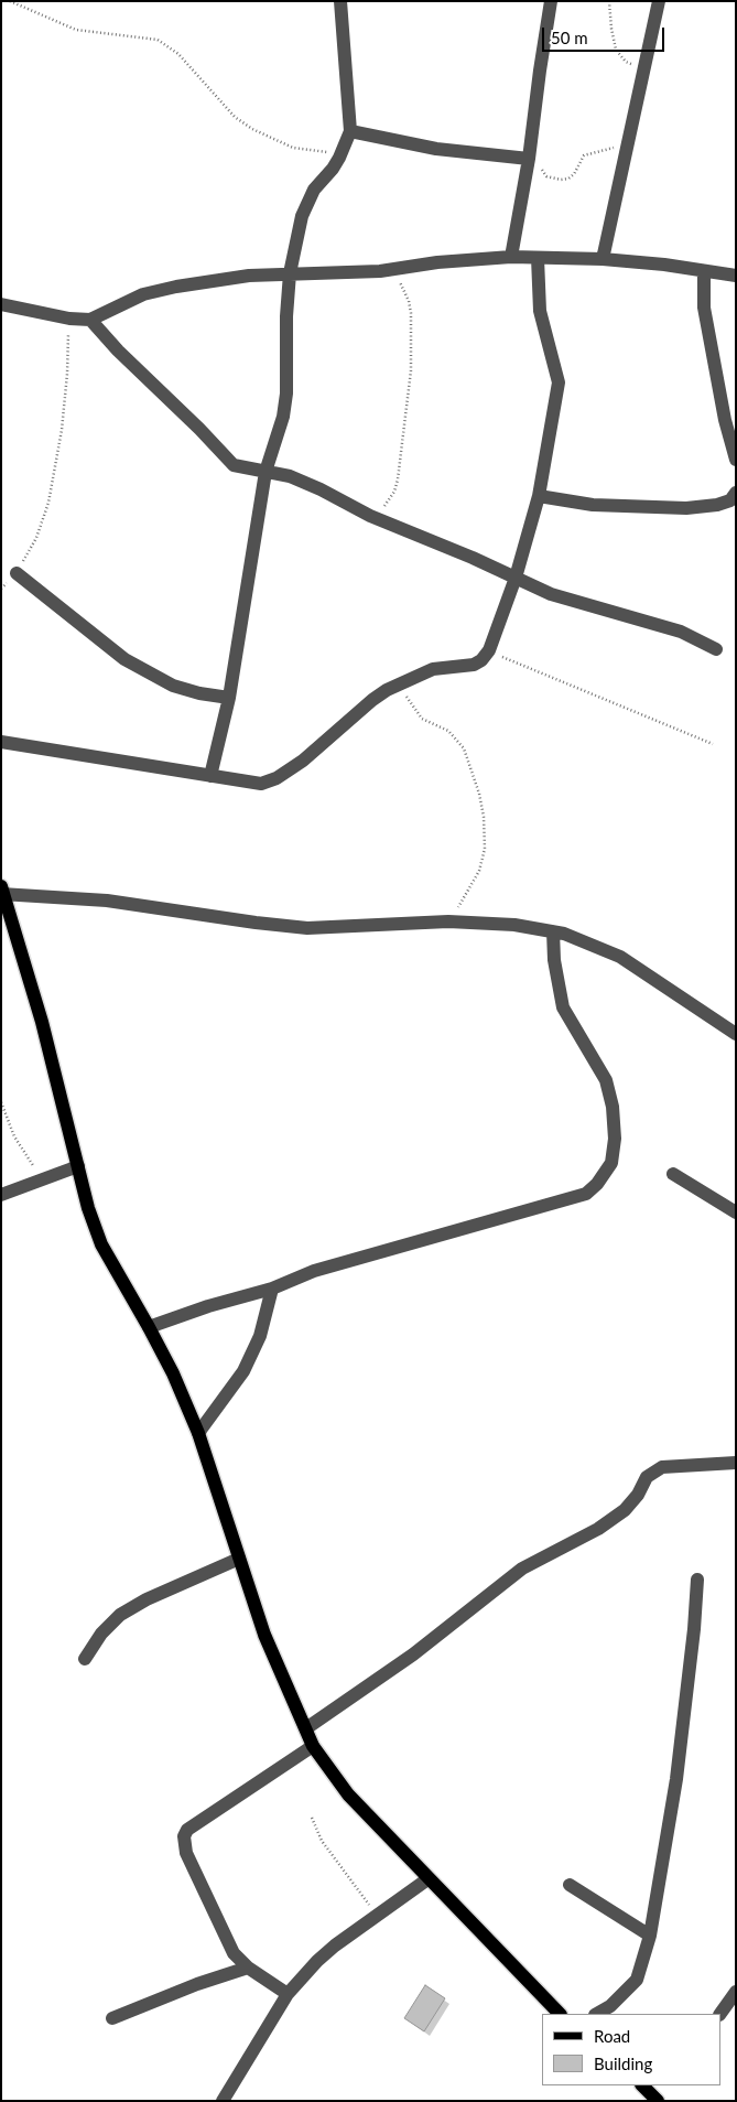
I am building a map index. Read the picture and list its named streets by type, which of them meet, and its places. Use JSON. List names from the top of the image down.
{
  "legend": ["Road", "Building"],
  "scale_bar": "50 m"
}
